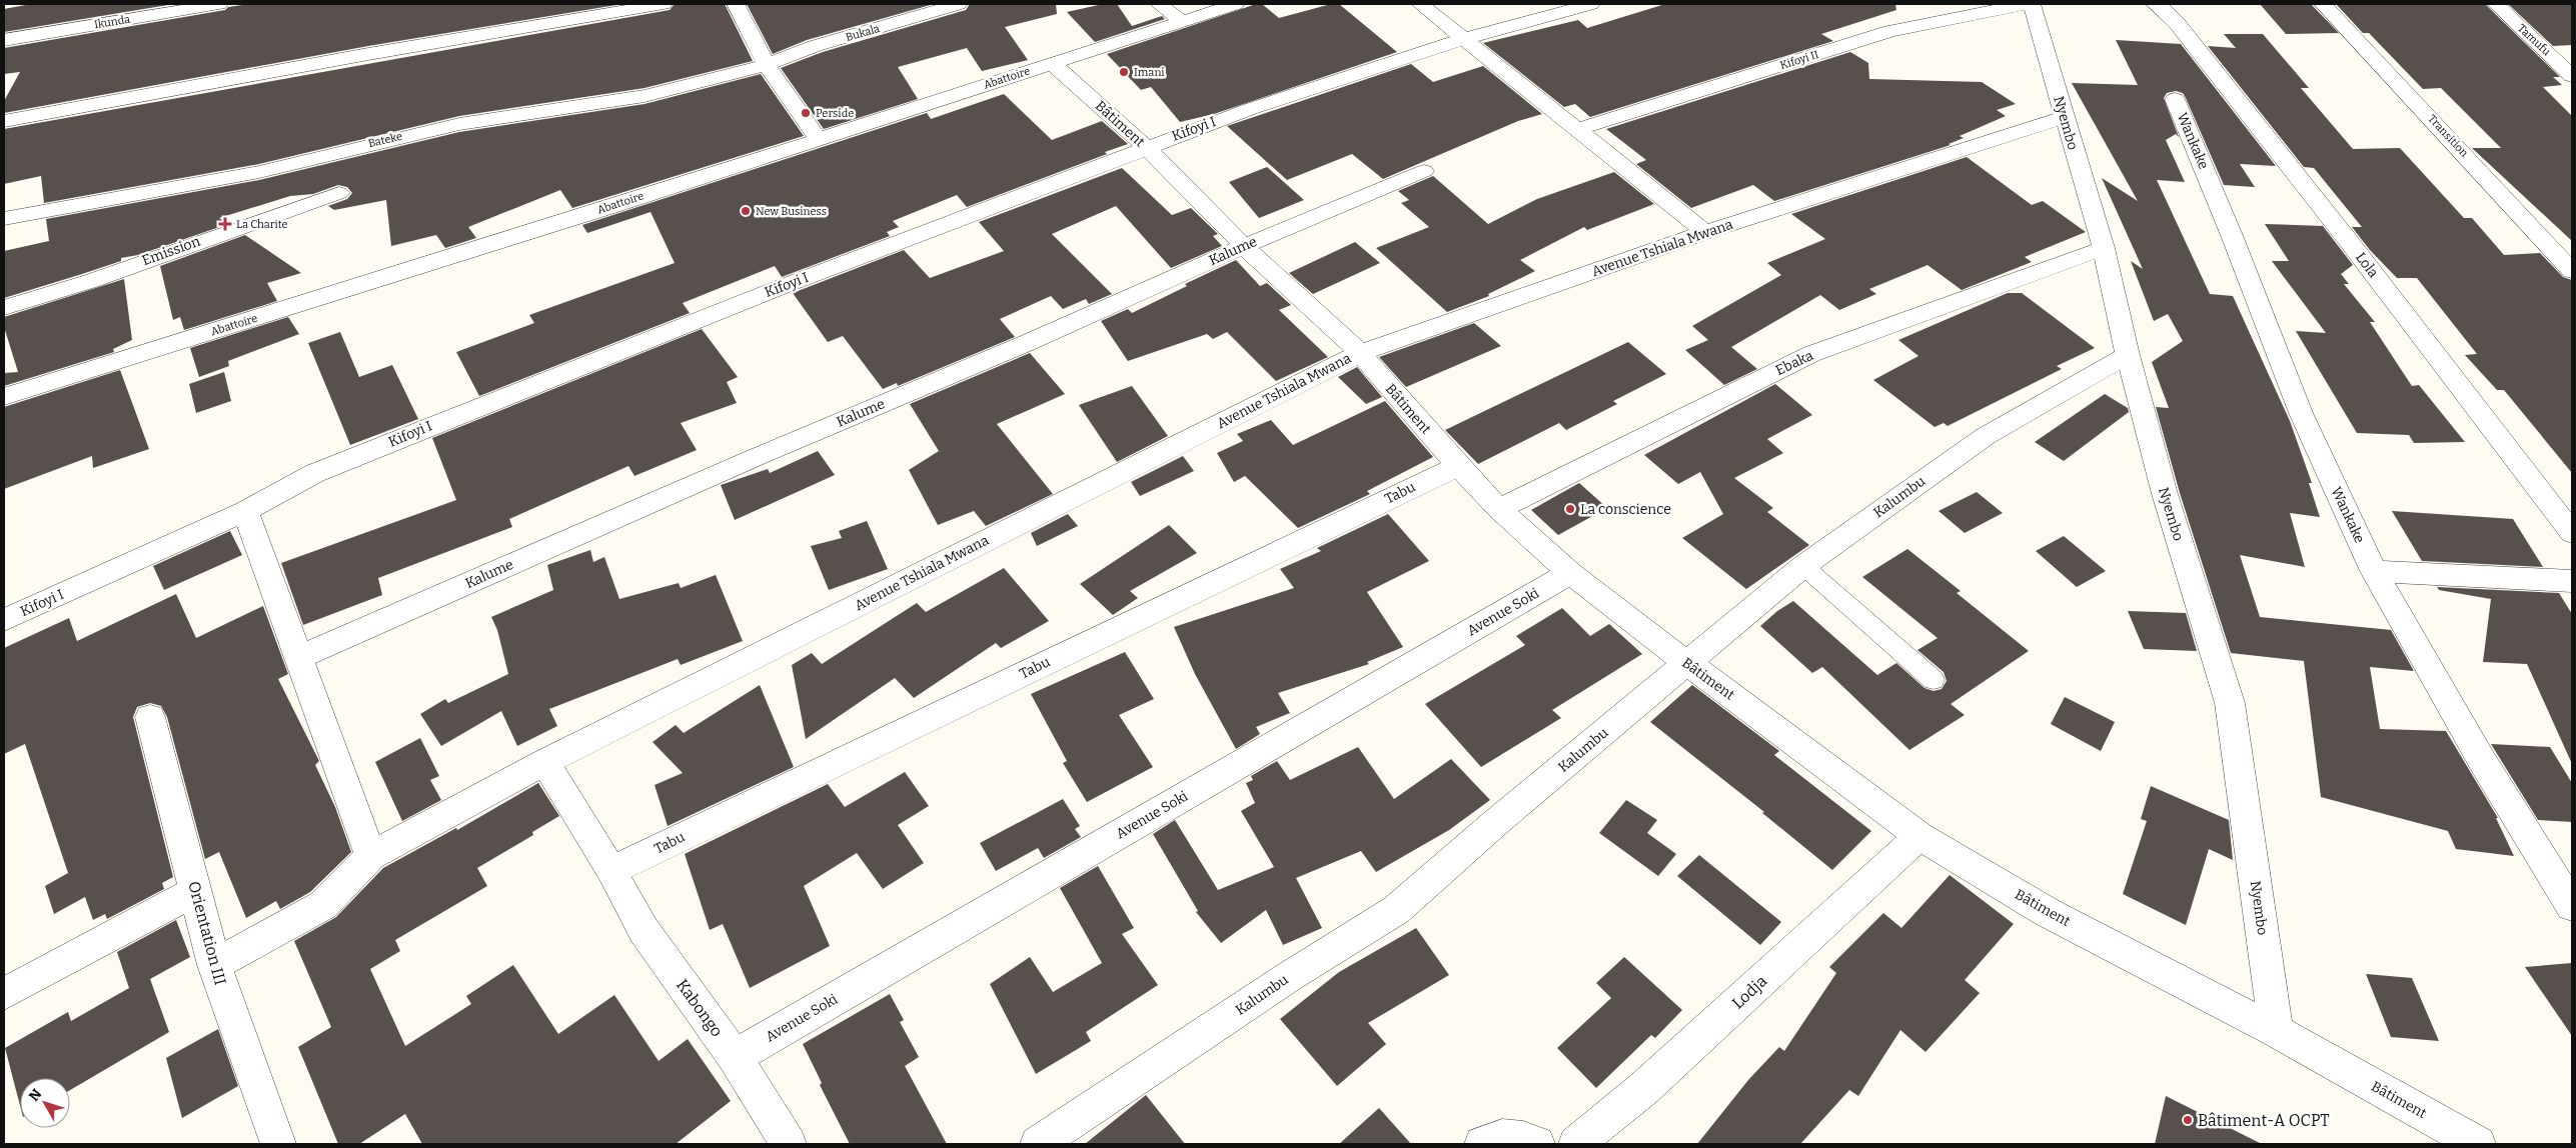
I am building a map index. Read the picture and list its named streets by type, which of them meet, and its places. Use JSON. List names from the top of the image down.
{
  "streets": {
    "street": [
      "Ikunda",
      "Bukala",
      "Tamufu",
      "Kifoyi II",
      "Abattoire",
      "Nyembo",
      "Bâtiment",
      "Kifoyi I",
      "Transition",
      "Bateke",
      "Wankake",
      "Avenue Tshiala Mwana",
      "Emission",
      "Kalume",
      "Lola",
      "Ebaka",
      "Tabu",
      "Kalumbu",
      "Avenue Soki",
      "Orientation III",
      "Lodja",
      "Kabongo"
    ]
  },
  "crossings": [
    ["Bukala", "Bateke"],
    ["Abattoire", "Bâtiment"],
    ["Nyembo", "Bâtiment"],
    ["Nyembo", "Avenue Tshiala Mwana"],
    ["Nyembo", "Ebaka"],
    ["Nyembo", "Kalumbu"],
    ["Bâtiment", "Kifoyi I"],
    ["Bâtiment", "Avenue Tshiala Mwana"],
    ["Bâtiment", "Kalume"],
    ["Bâtiment", "Ebaka"],
    ["Bâtiment", "Tabu"],
    ["Bâtiment", "Kalumbu"],
    ["Bâtiment", "Avenue Soki"],
    ["Bâtiment", "Lodja"],
    ["Avenue Tshiala Mwana", "Orientation III"],
    ["Avenue Tshiala Mwana", "Kabongo"],
    ["Tabu", "Kabongo"],
    ["Avenue Soki", "Kabongo"]
  ],
  "places": {
    "other": [
      "Imani",
      "Perside",
      "New Business",
      "La conscience",
      "Bâtiment-A OCPT"
    ],
    "health": ["La Charite"]
  },
  "north": "top left"
}
